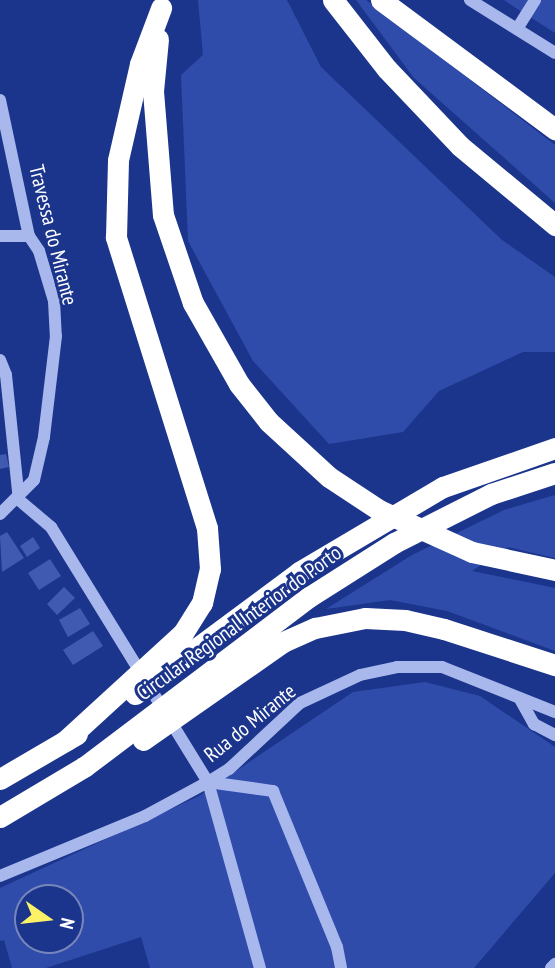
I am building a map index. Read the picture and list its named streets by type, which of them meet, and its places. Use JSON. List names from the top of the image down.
{
  "streets": {
    "highway": ["Circular Regional Interior do Porto"],
    "street": ["Travessa do Mirante", "Rua do Mirante"]
  },
  "north": "right"
}
